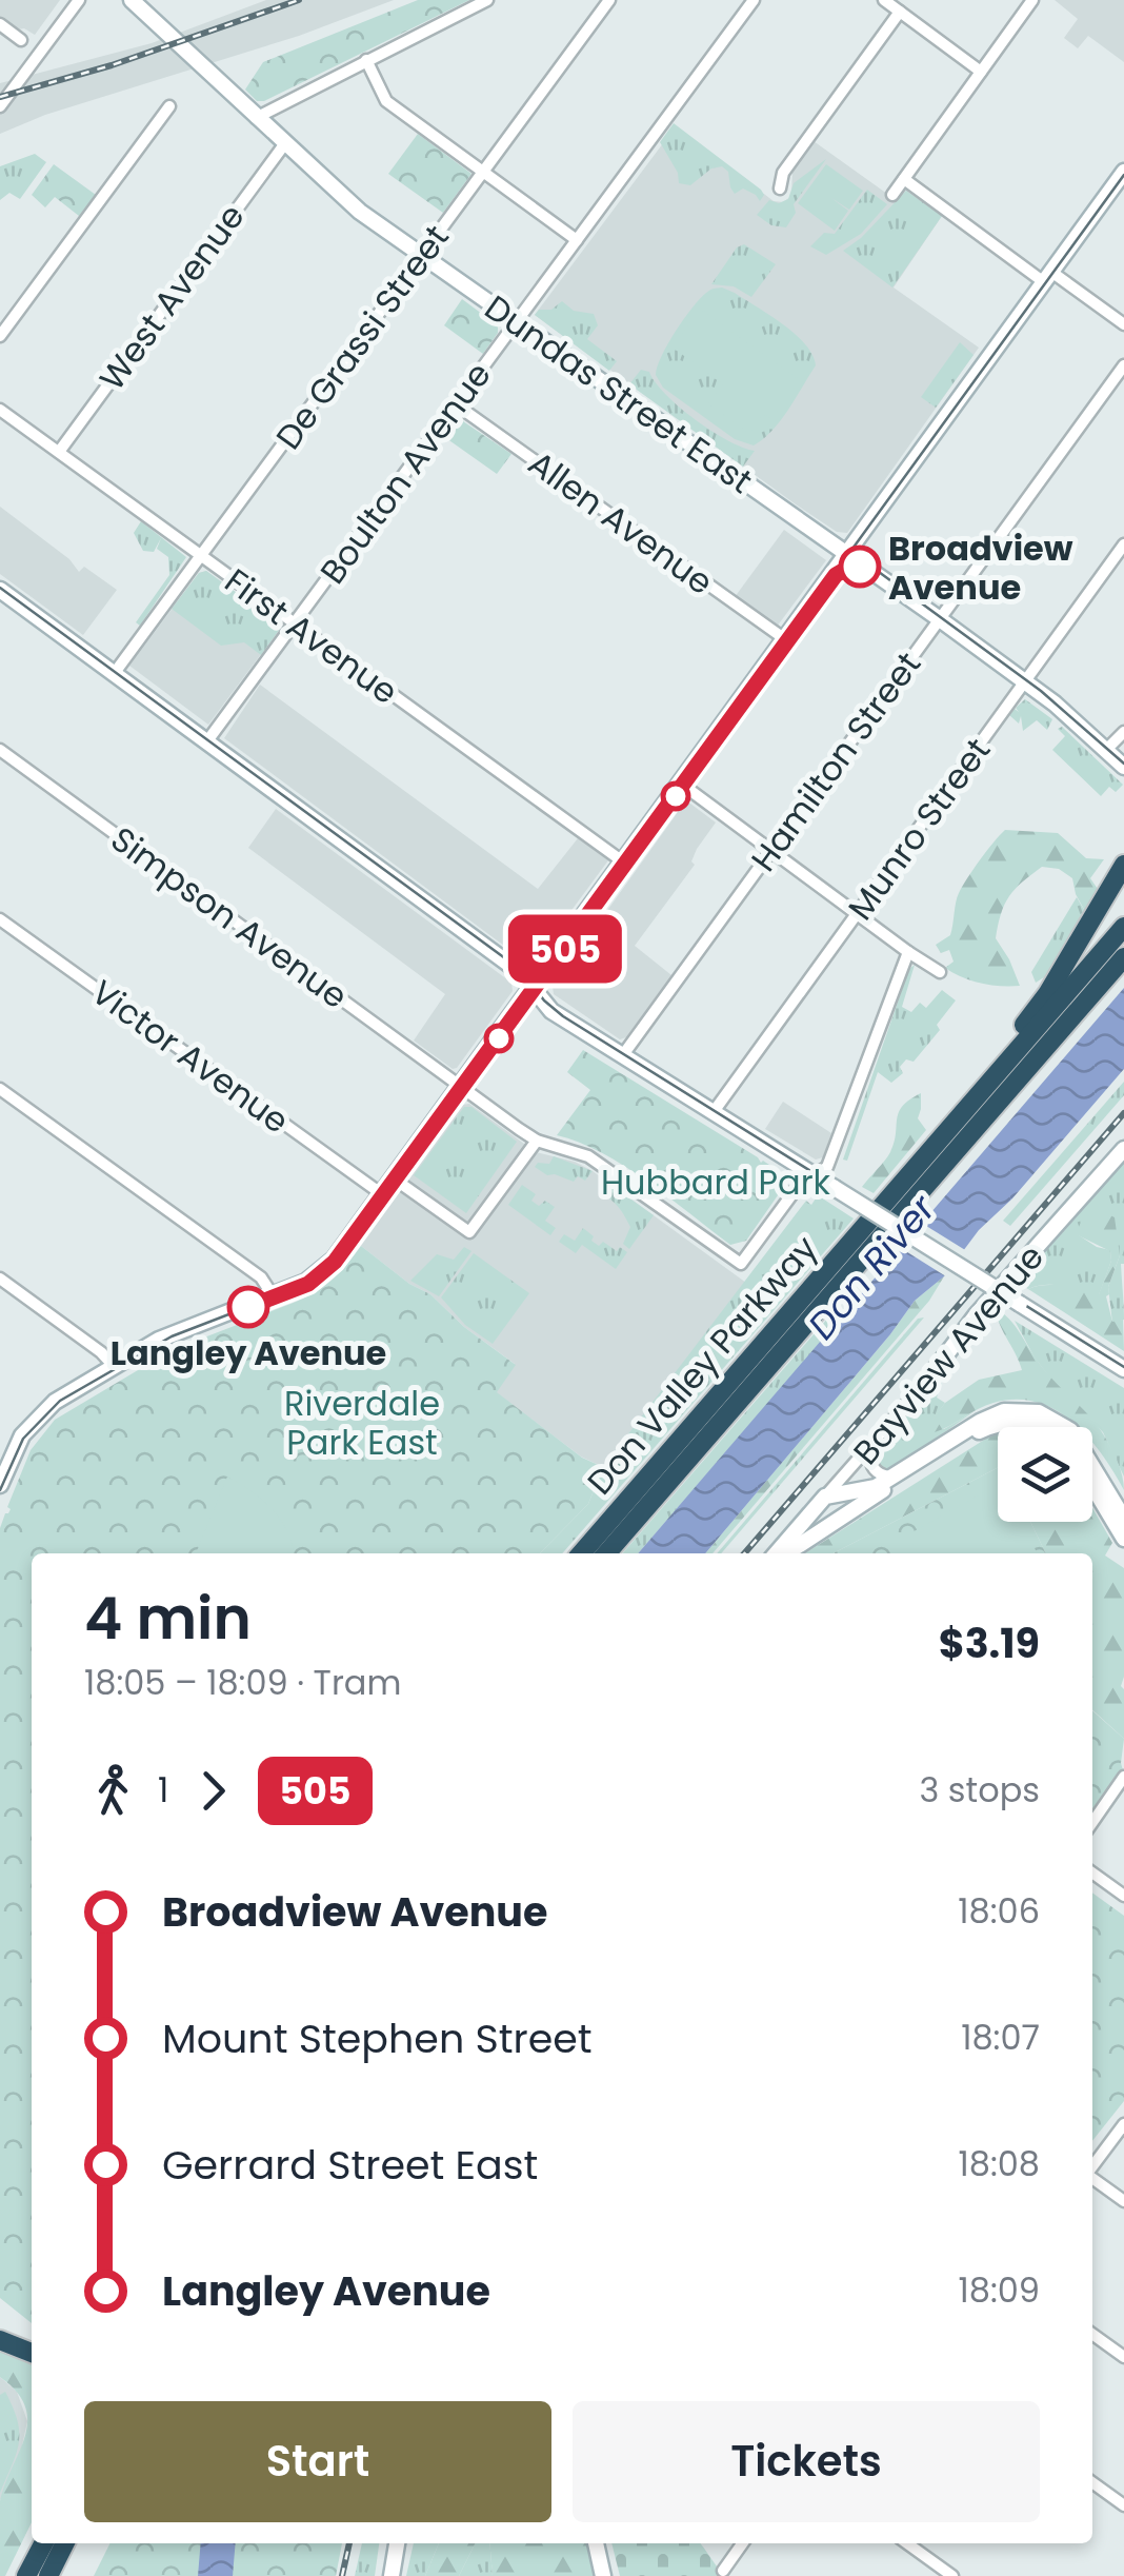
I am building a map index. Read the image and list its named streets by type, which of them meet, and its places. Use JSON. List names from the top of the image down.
{
  "streets": {
    "highway": ["Don Valley Parkway"],
    "main road": ["Dundas Street East", "Bayview Avenue"],
    "street": [
      "West Avenue",
      "De Grassi Street",
      "Boulton Avenue",
      "Allen Avenue",
      "First Avenue",
      "Hamilton Street",
      "Munro Street",
      "Simpson Avenue",
      "Victor Avenue"
    ]
  },
  "crossings": [
    ["West Avenue", "Dundas Street East"],
    ["West Avenue", "First Avenue"],
    ["De Grassi Street", "Dundas Street East"],
    ["De Grassi Street", "First Avenue"],
    ["Dundas Street East", "Boulton Avenue"],
    ["Dundas Street East", "Hamilton Street"],
    ["Dundas Street East", "Munro Street"],
    ["Boulton Avenue", "Allen Avenue"],
    ["Boulton Avenue", "First Avenue"]
  ],
  "water": ["Don River"],
  "parks": ["Hubbard Park", "Riverdale Park East"],
  "places": ["Broadview Avenue", "Langley Avenue"],
  "lines": ["tram line 505"],
  "page": {
    "on_map": "505",
    "heading": ["4 min", "18:05 – 18:09 · Tram", "$3.19"],
    "legs": ["1", "505", "3 stops"],
    "list": [
      {
        "name": "Broadview Avenue",
        "value": "18:06"
      },
      {
        "name": "Mount Stephen Street",
        "value": "18:07"
      },
      {
        "name": "Gerrard Street East",
        "value": "18:08"
      },
      {
        "name": "Langley Avenue",
        "value": "18:09"
      }
    ],
    "buttons": ["Start", "Tickets"]
  }
}
